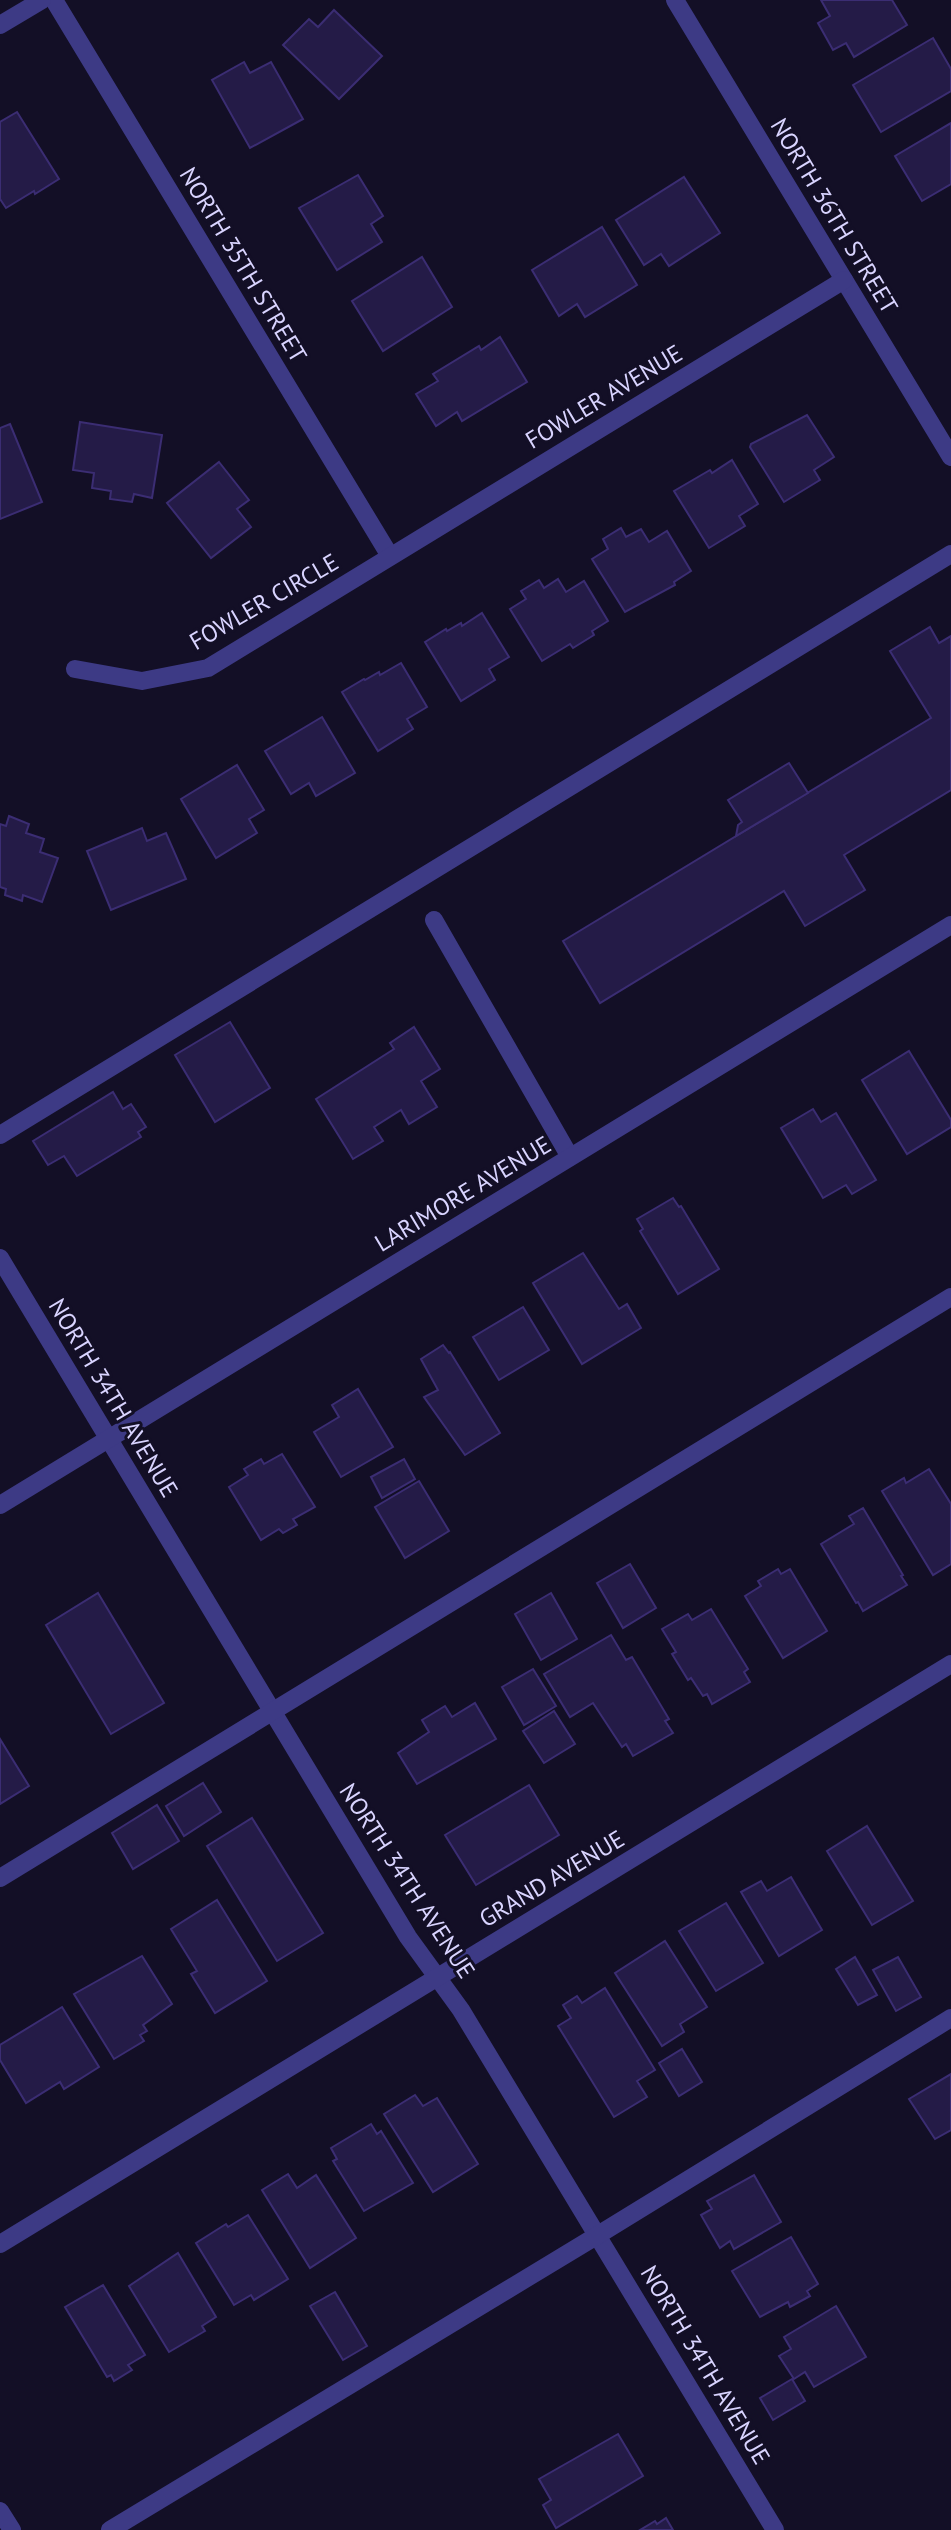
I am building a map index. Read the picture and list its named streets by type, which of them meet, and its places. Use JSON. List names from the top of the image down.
{
  "streets": {
    "street": [
      "NORTH 36TH STREET",
      "NORTH 35TH STREET",
      "FOWLER AVENUE",
      "FOWLER CIRCLE",
      "LARIMORE AVENUE",
      "NORTH 34TH AVENUE",
      "GRAND AVENUE"
    ]
  },
  "crossings": [
    ["NORTH 36TH STREET", "FOWLER AVENUE"],
    ["NORTH 35TH STREET", "FOWLER AVENUE"],
    ["NORTH 35TH STREET", "FOWLER CIRCLE"],
    ["FOWLER AVENUE", "FOWLER CIRCLE"],
    ["LARIMORE AVENUE", "NORTH 34TH AVENUE"],
    ["NORTH 34TH AVENUE", "GRAND AVENUE"]
  ]
}
